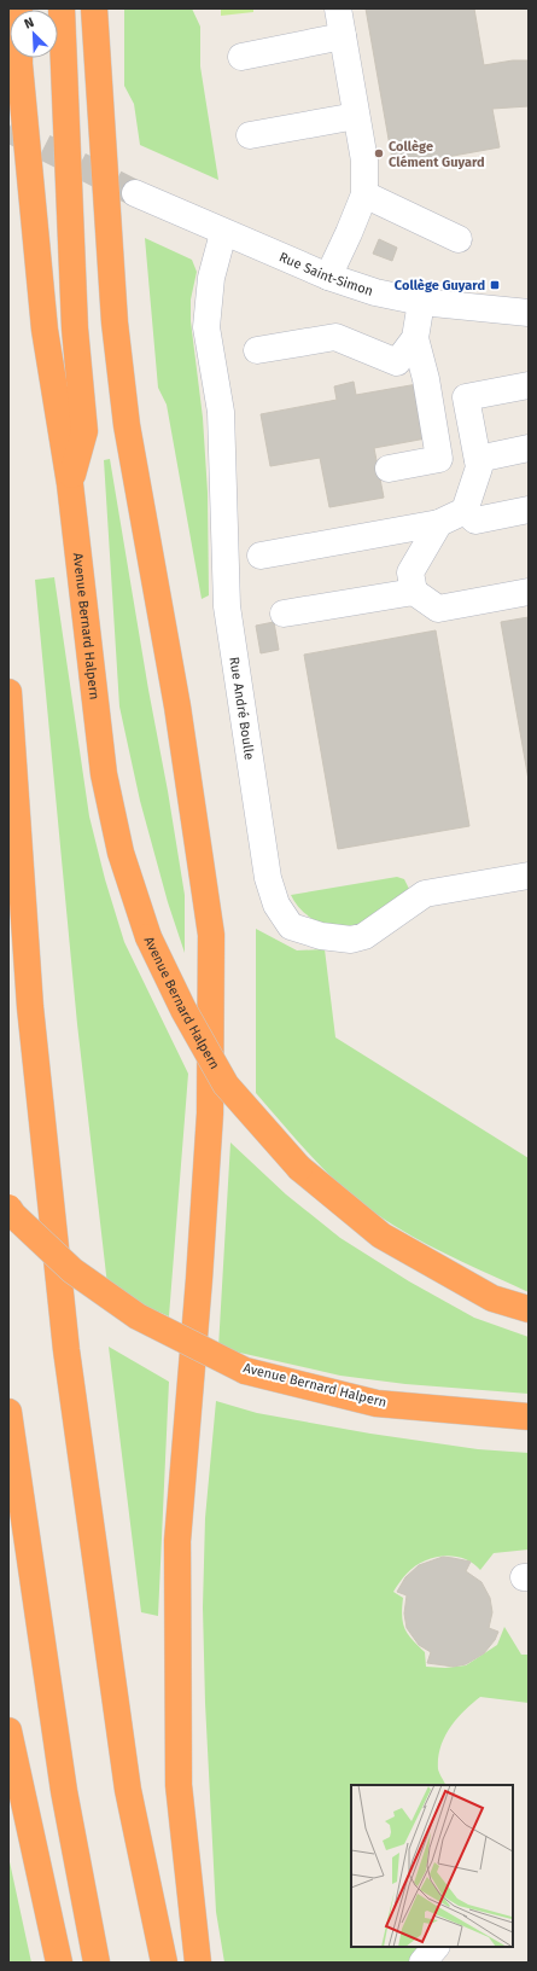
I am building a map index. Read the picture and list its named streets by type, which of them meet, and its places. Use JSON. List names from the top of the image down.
{
  "streets": {
    "highway": ["Avenue Bernard Halpern"],
    "street": ["Rue Saint-Simon", "Rue André Boulle"]
  },
  "crossings": [
    ["Rue Saint-Simon", "Rue André Boulle"]
  ],
  "places": {
    "other": ["Collège Clément Guyard"],
    "transit": ["Collège Guyard"]
  },
  "north": "top left"
}
